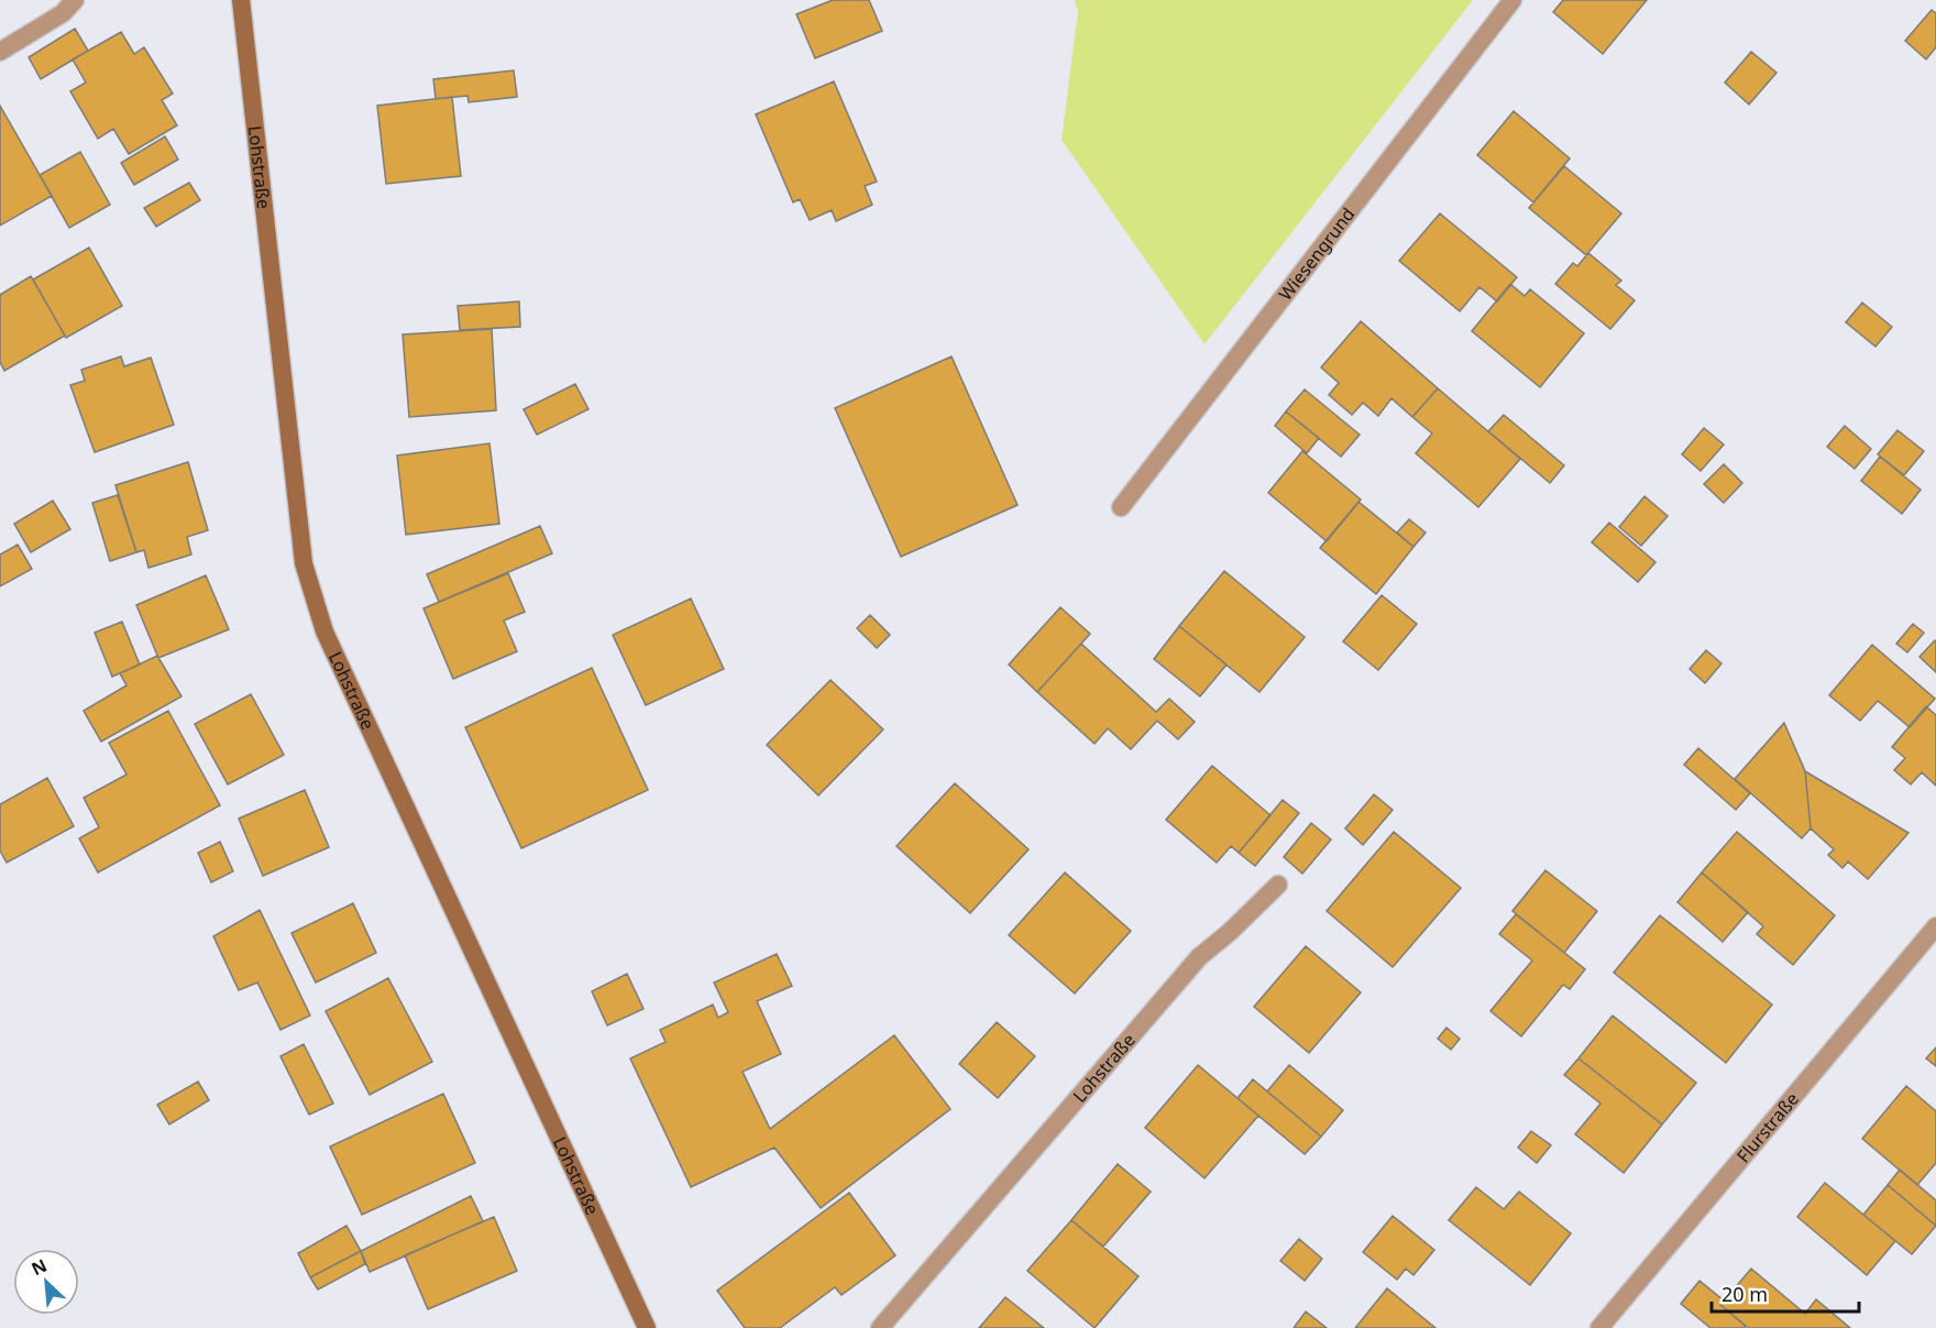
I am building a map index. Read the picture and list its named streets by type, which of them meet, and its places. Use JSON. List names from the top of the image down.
{
  "streets": {
    "main road": ["Lohstraße"],
    "street": ["Wiesengrund", "Flurstraße"]
  },
  "scale_bar": "20 m",
  "north": "top left"
}
